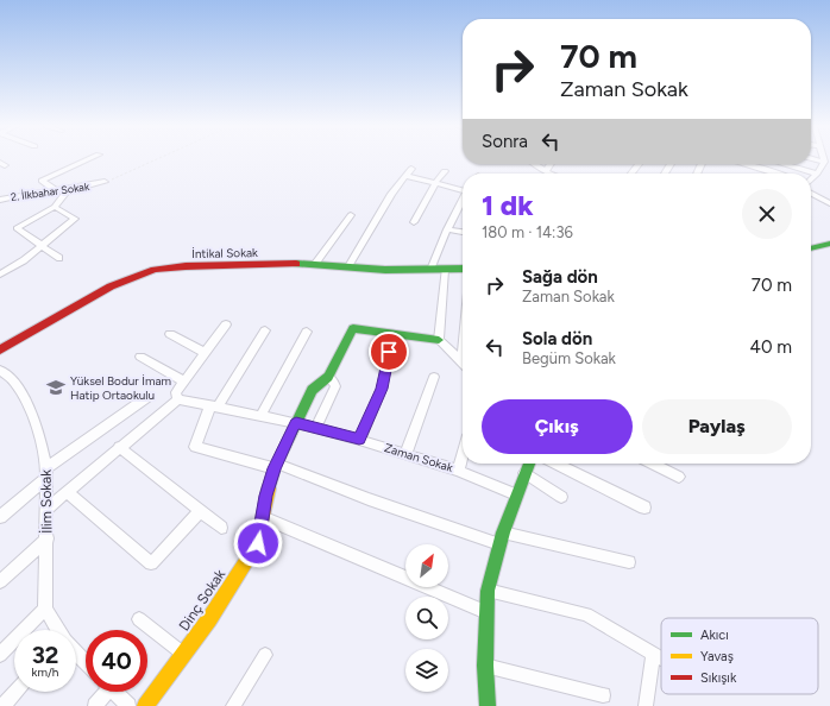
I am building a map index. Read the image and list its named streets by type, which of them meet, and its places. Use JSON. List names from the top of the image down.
{
  "streets": {
    "street": [
      "2. İlkbahar Sokak",
      "İntikal Sokak",
      "Zaman Sokak",
      "İlim Sokak",
      "Dinç Sokak"
    ]
  },
  "crossings": [
    ["Zaman Sokak", "Dinç Sokak"]
  ],
  "places": {
    "school or university": ["Yüksel Bodur İmam Hatip Ortaokulu"]
  },
  "legend": ["Akıcı", "Yavaş", "Sıkışık"],
  "north": "top right",
  "page": {
    "turn": ["70 m", "Zaman Sokak"],
    "then": "Sonra",
    "heading": ["1 dk", "180 m · 14:36"],
    "list": [
      {
        "name": "Sağa dön",
        "note": "Zaman Sokak",
        "value": "70 m"
      },
      {
        "name": "Sola dön",
        "note": "Begüm Sokak",
        "value": "40 m"
      }
    ],
    "buttons": ["Çıkış", "Paylaş"],
    "speed": "32 km/h",
    "limit": "40"
  }
}
